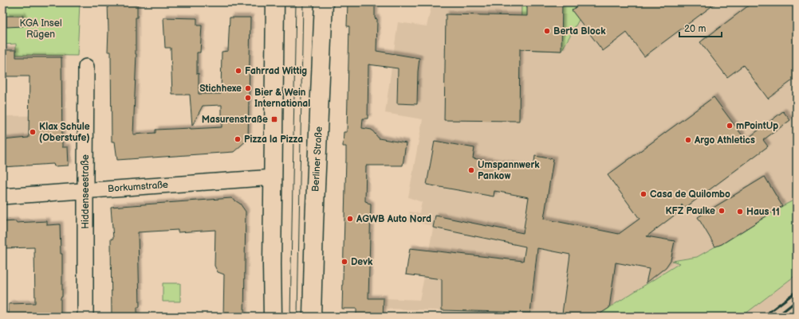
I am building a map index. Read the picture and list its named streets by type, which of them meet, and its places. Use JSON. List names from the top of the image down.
{
  "streets": {
    "main road": ["Berliner Straße"],
    "street": ["Borkumstraße", "Hiddenseestraße"]
  },
  "crossings": [
    ["Borkumstraße", "Hiddenseestraße"]
  ],
  "parks": ["KGA Insel Rügen"],
  "places": {
    "other": [
      "Berta Block",
      "Fahrrad Wittig",
      "Stichhexe",
      "Bier & Wein International",
      "mPointUp",
      "Klax Schule (Oberstufe)",
      "Pizza la Pizza",
      "Argo Athletics",
      "Umspannwerk Pankow",
      "Casa de Quilombo",
      "KFZ Paulke",
      "Haus 11",
      "AGWB Auto Nord",
      "Devk"
    ],
    "transit": ["Masurenstraße"]
  },
  "scale_bar": "20 m"
}
